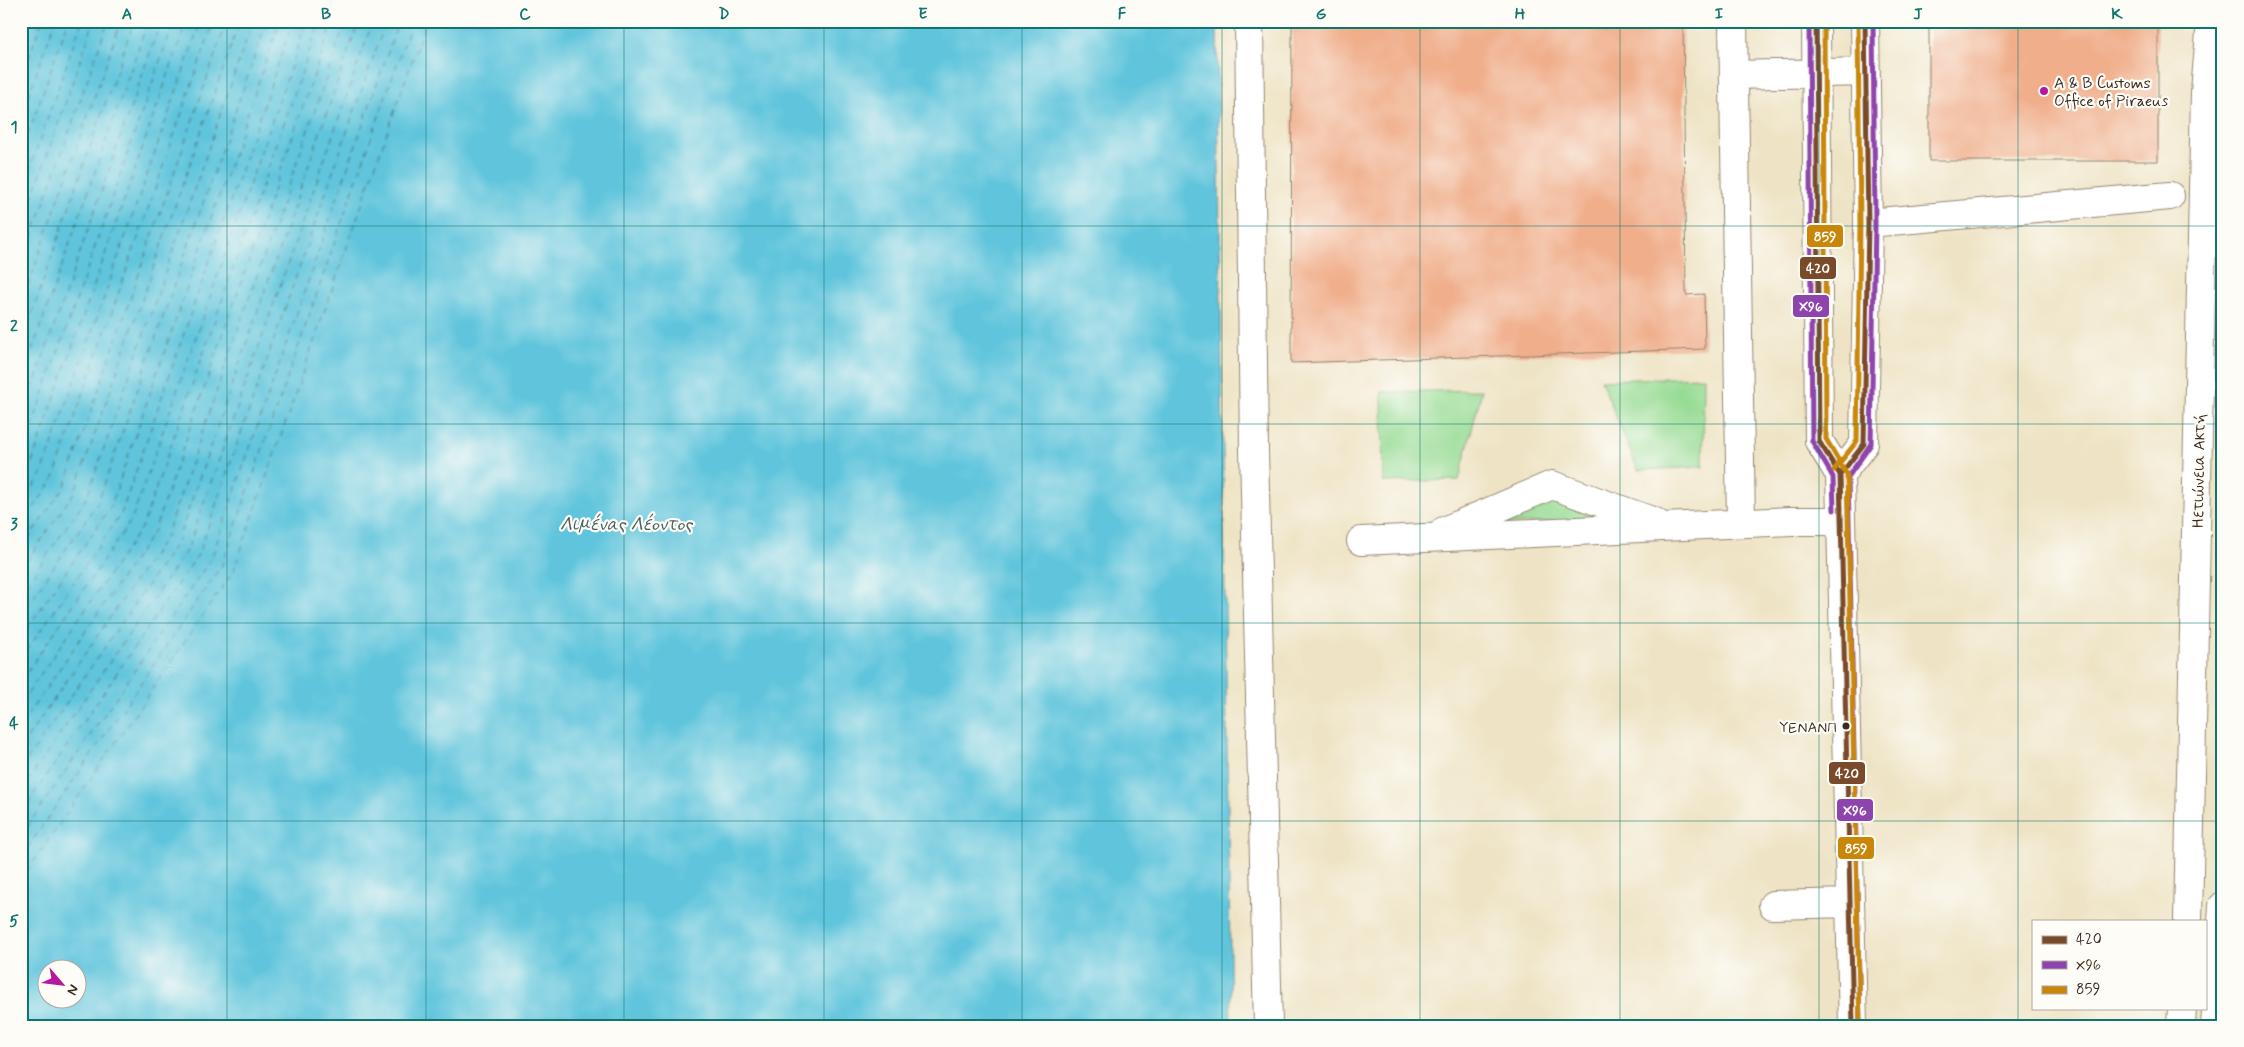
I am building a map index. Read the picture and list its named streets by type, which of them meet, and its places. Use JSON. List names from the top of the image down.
{
  "streets": {
    "street": ["Ηετιώνεια Ακτή"]
  },
  "water": ["Λιμένας Λέοντος"],
  "places": ["A & B Customs Office of Piraeus", "ΥΕΝΑΝΠ"],
  "lines": ["transit line 420", "transit line Χ96", "transit line 859"],
  "legend": ["420", "Χ96", "859"],
  "north": "bottom right",
  "grid": {
    "columns": [
      "A",
      "B",
      "C",
      "D",
      "E",
      "F",
      "G",
      "H",
      "I",
      "J",
      "K"
    ],
    "rows": [
      "1",
      "2",
      "3",
      "4",
      "5"
    ]
  }
}
